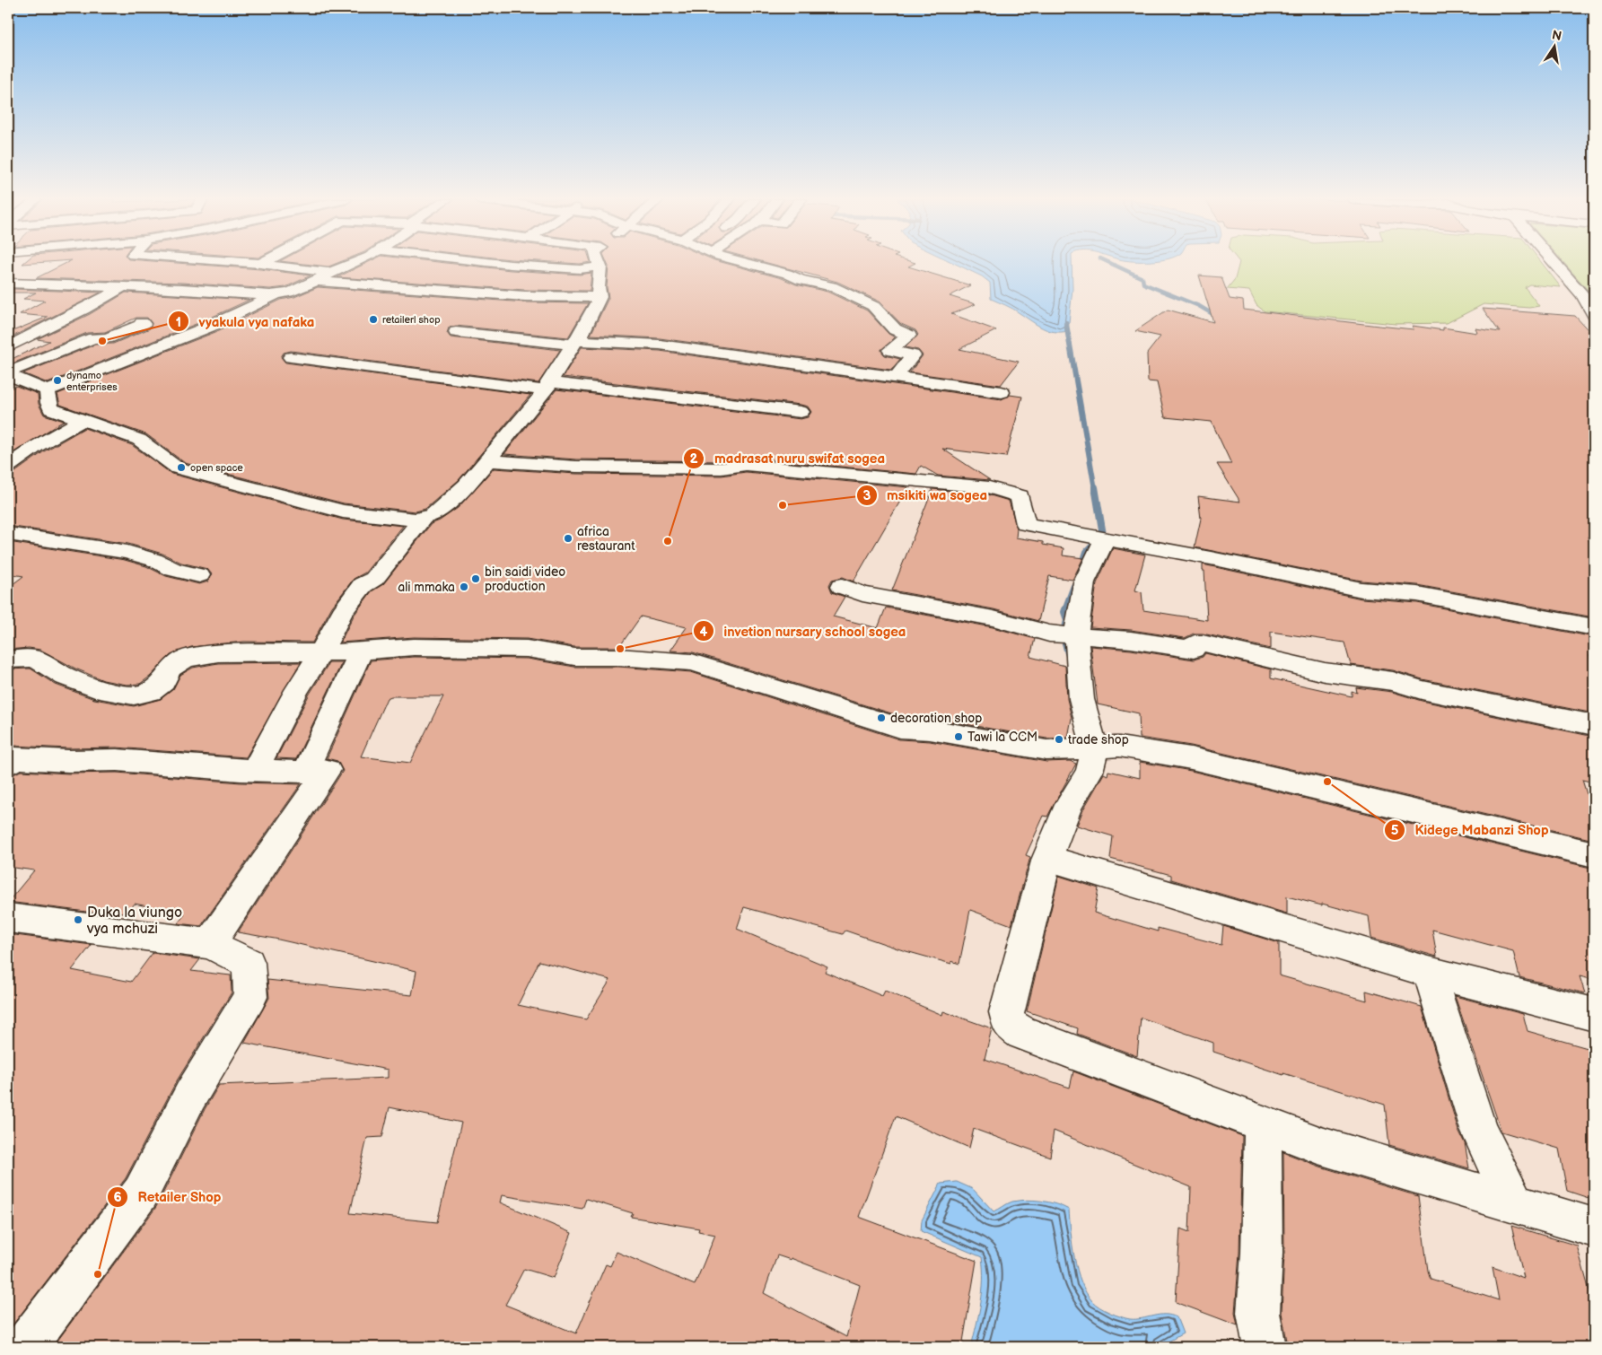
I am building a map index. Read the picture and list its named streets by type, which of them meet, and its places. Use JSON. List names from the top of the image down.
{
  "places": [
    "retailerl shop",
    "vyakula vya nafaka",
    "dynamo enterprises",
    "open space",
    "msikiti wa sogea",
    "africa restaurant",
    "madrasat nuru swifat sogea",
    "bin saidi video production",
    "ali mmaka",
    "invetion nursary school sogea",
    "decoration shop",
    "Tawi la CCM",
    "trade shop",
    "Kidege Mabanzi Shop",
    "Duka la viungo vya mchuzi",
    "Retailer Shop"
  ],
  "north": "top"
}
